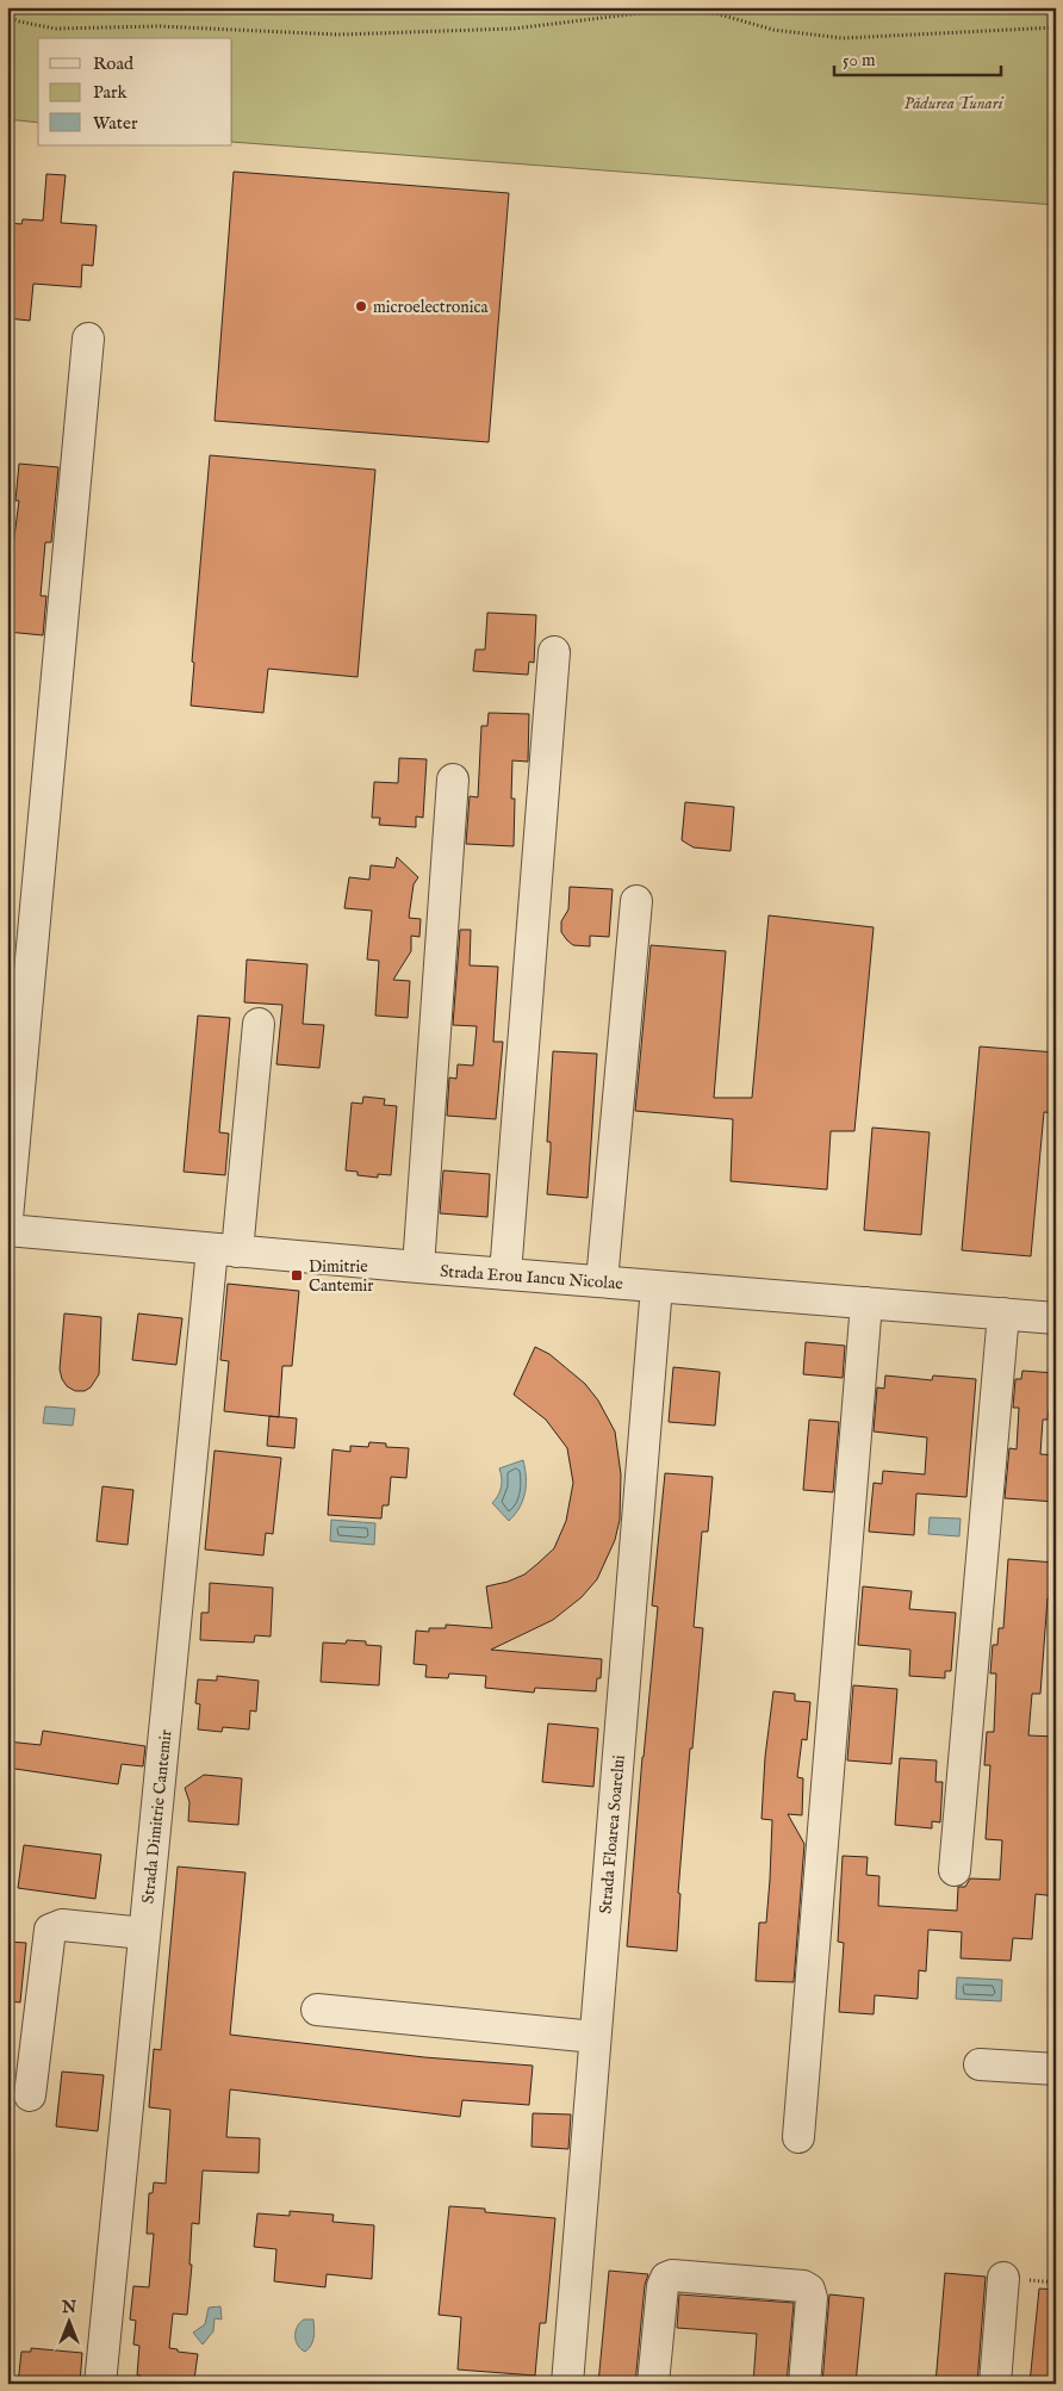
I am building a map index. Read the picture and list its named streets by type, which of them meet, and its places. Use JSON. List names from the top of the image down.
{
  "streets": {
    "street": ["Strada Erou Iancu Nicolae", "Strada Dimitrie Cantemir", "Strada Floarea Soarelui"]
  },
  "crossings": [
    ["Strada Erou Iancu Nicolae", "Strada Dimitrie Cantemir"],
    ["Strada Erou Iancu Nicolae", "Strada Floarea Soarelui"]
  ],
  "parks": ["Pădurea Tunari"],
  "places": {
    "other": ["microelectronica"],
    "transit": ["Dimitrie Cantemir"]
  },
  "legend": ["Road", "Park", "Water"],
  "scale_bar": "50 m",
  "north": "top"
}
